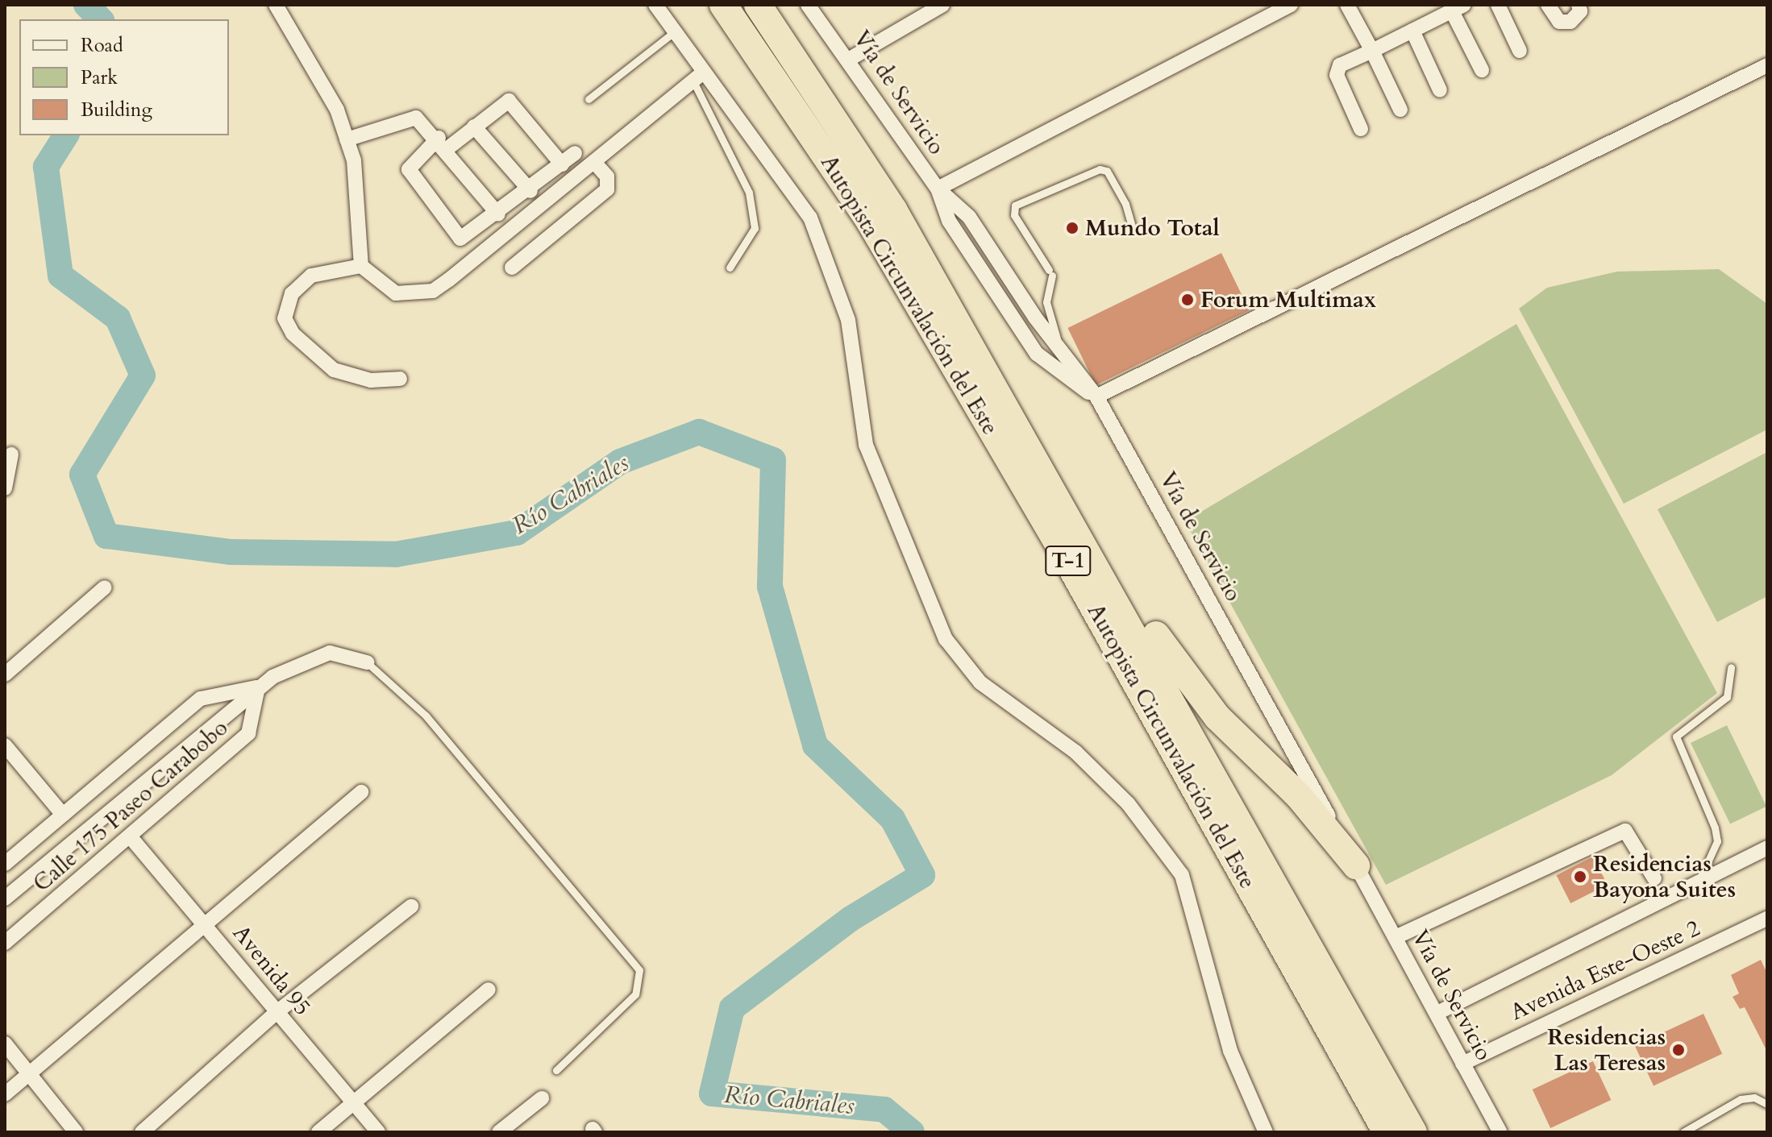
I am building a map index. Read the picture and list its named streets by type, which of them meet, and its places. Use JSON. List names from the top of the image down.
{
  "streets": {
    "highway": ["Autopista Circunvalación del Este", "T-1"],
    "street": [
      "Vía de Servicio",
      "Calle 175 Paseo Carabobo",
      "Avenida 95",
      "Avenida Este-Oeste 2"
    ]
  },
  "crossings": [
    ["Vía de Servicio", "Avenida Este-Oeste 2"],
    ["Calle 175 Paseo Carabobo", "Avenida 95"]
  ],
  "water": ["Río Cabriales"],
  "places": [
    "Mundo Total",
    "Forum Multimax",
    "Residencias Bayona Suites",
    "Residencias Las Teresas"
  ],
  "legend": ["Road", "Park", "Building"]
}
